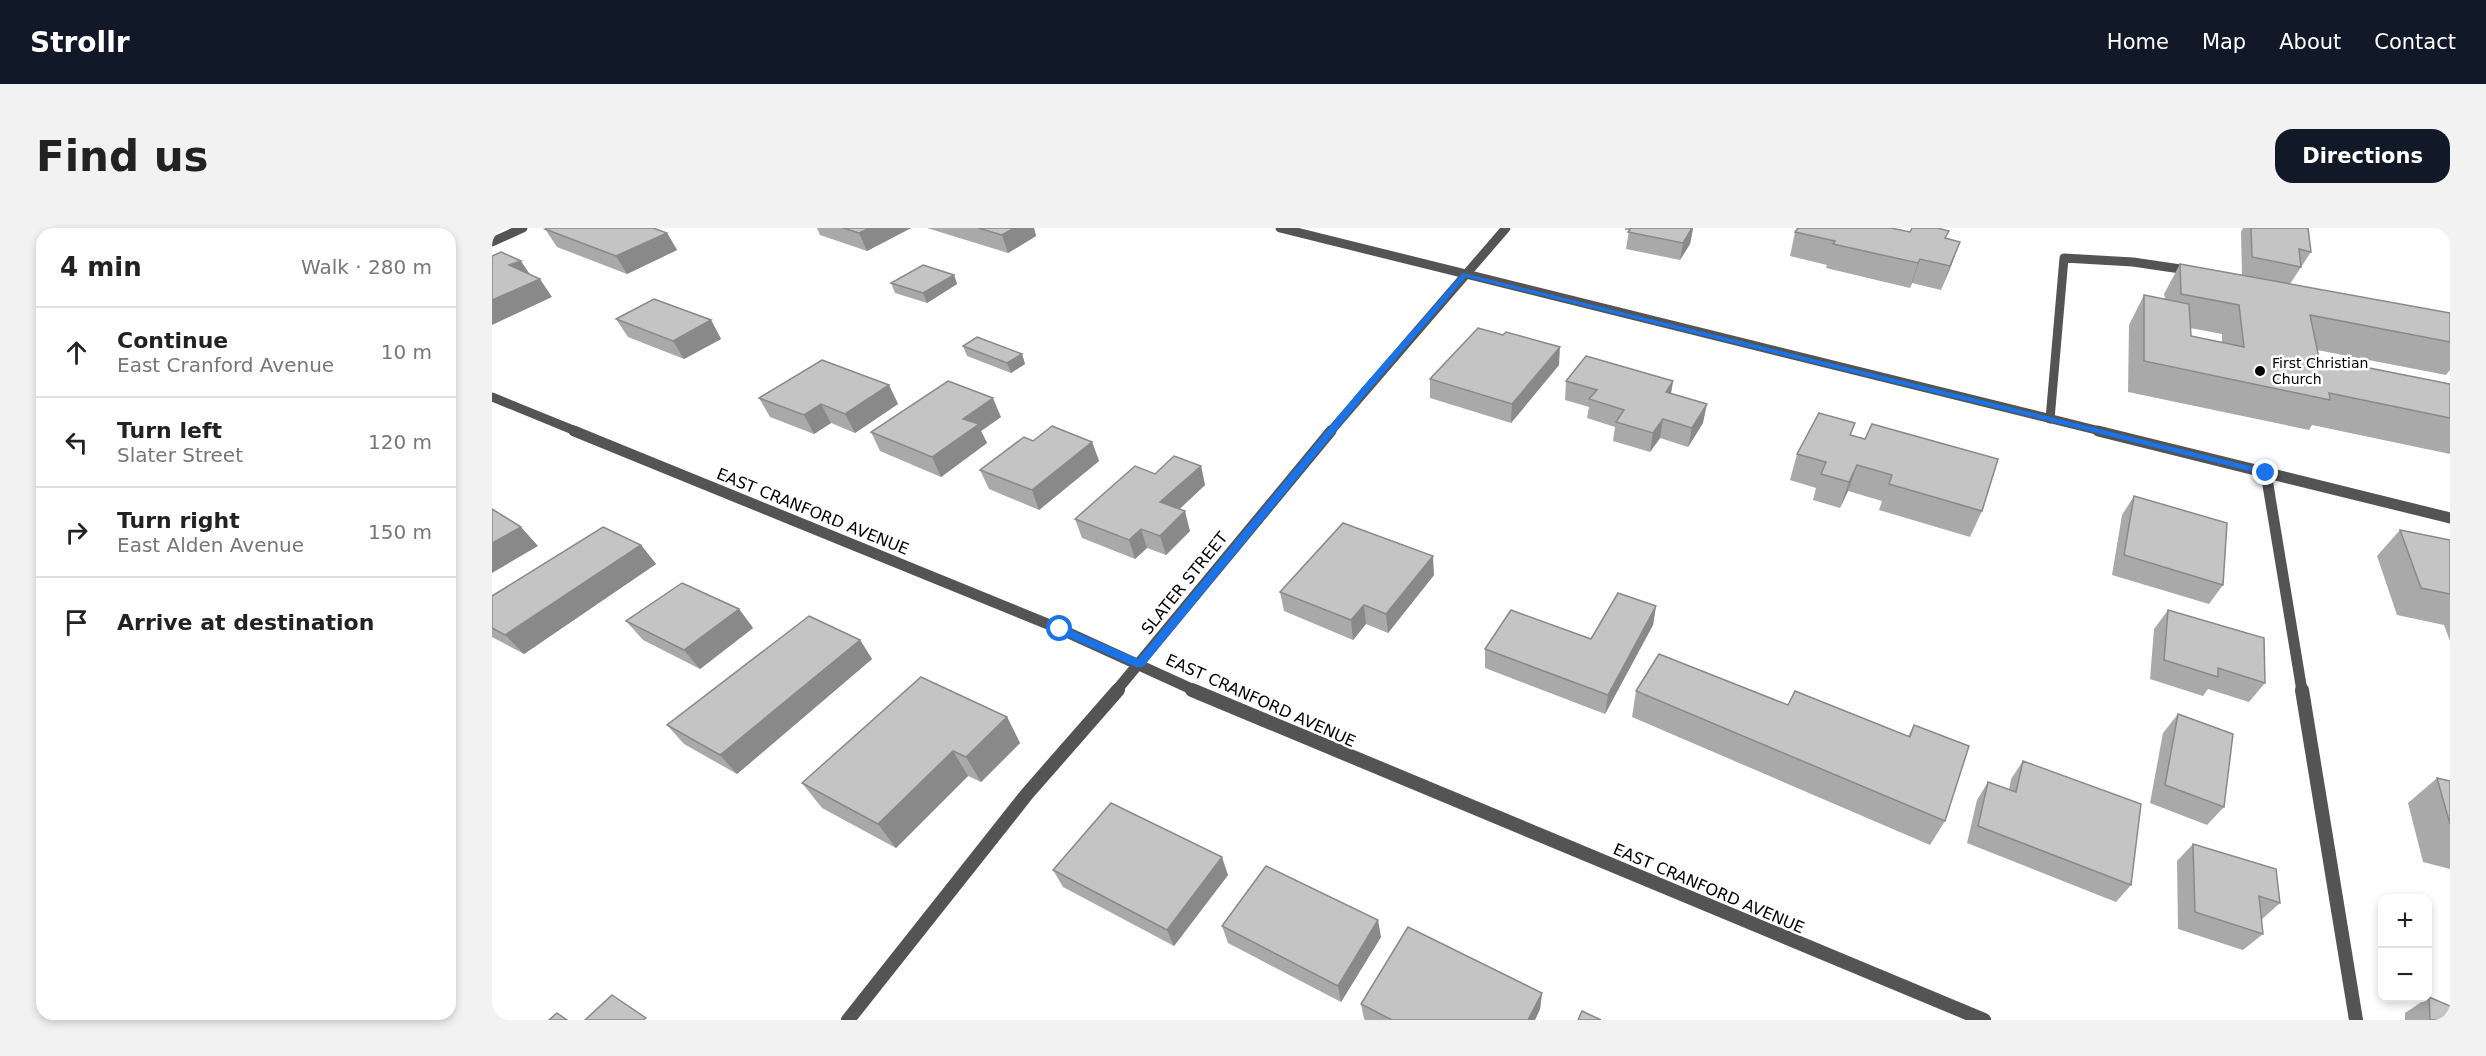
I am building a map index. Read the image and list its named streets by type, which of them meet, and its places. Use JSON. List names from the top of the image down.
{
  "streets": {
    "street": ["EAST CRANFORD AVENUE", "SLATER STREET"]
  },
  "crossings": [
    ["EAST CRANFORD AVENUE", "SLATER STREET"]
  ],
  "places": ["First Christian Church"],
  "page": {
    "header": "Strollr",
    "nav": [
      "Home",
      "Map",
      "About",
      "Contact"
    ],
    "buttons": "Directions",
    "title": "Find us",
    "heading": ["4 min", "Walk · 280 m"],
    "list": [
      ["Continue", "East Cranford Avenue", "10 m"],
      ["Turn left", "Slater Street", "120 m"],
      ["Turn right", "East Alden Avenue", "150 m"],
      "Arrive at destination"
    ],
    "map_buttons": ["+", "−"]
  }
}
